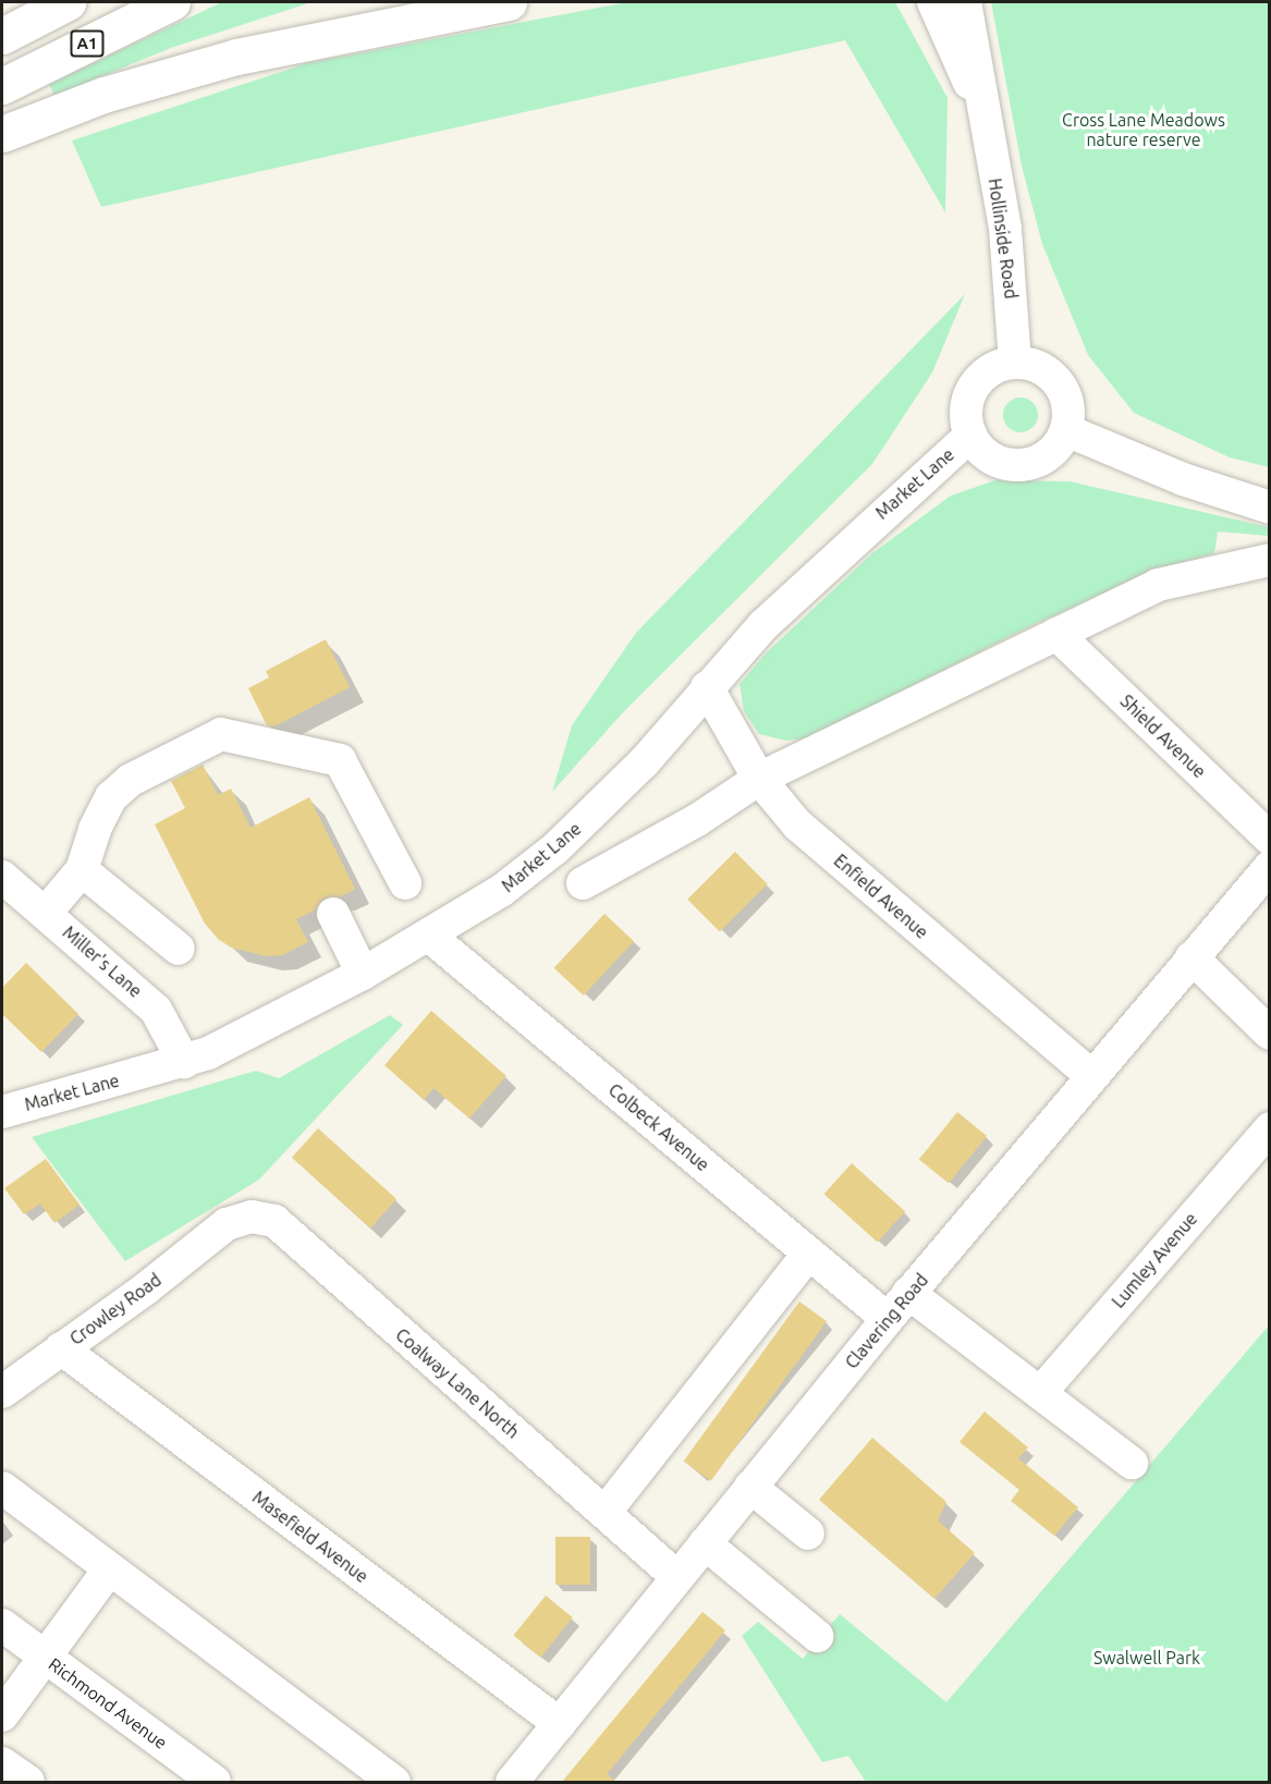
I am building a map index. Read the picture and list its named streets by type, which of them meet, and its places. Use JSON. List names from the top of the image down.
{
  "streets": {
    "highway": ["A1"],
    "street": [
      "Hollinside Road",
      "Market Lane",
      "Shield Avenue",
      "Enfield Avenue",
      "Miller's Lane",
      "Colbeck Avenue",
      "Lumley Avenue",
      "Crowley Road",
      "Clavering Road",
      "Coalway Lane North",
      "Masefield Avenue",
      "Richmond Avenue"
    ]
  },
  "crossings": [
    ["Hollinside Road", "Market Lane"],
    ["Market Lane", "Enfield Avenue"],
    ["Market Lane", "Miller's Lane"],
    ["Market Lane", "Colbeck Avenue"],
    ["Enfield Avenue", "Clavering Road"],
    ["Colbeck Avenue", "Clavering Road"],
    ["Crowley Road", "Coalway Lane North"],
    ["Crowley Road", "Masefield Avenue"],
    ["Clavering Road", "Coalway Lane North"],
    ["Clavering Road", "Masefield Avenue"]
  ],
  "parks": ["Cross Lane Meadows nature reserve", "Swalwell Park"]
}
